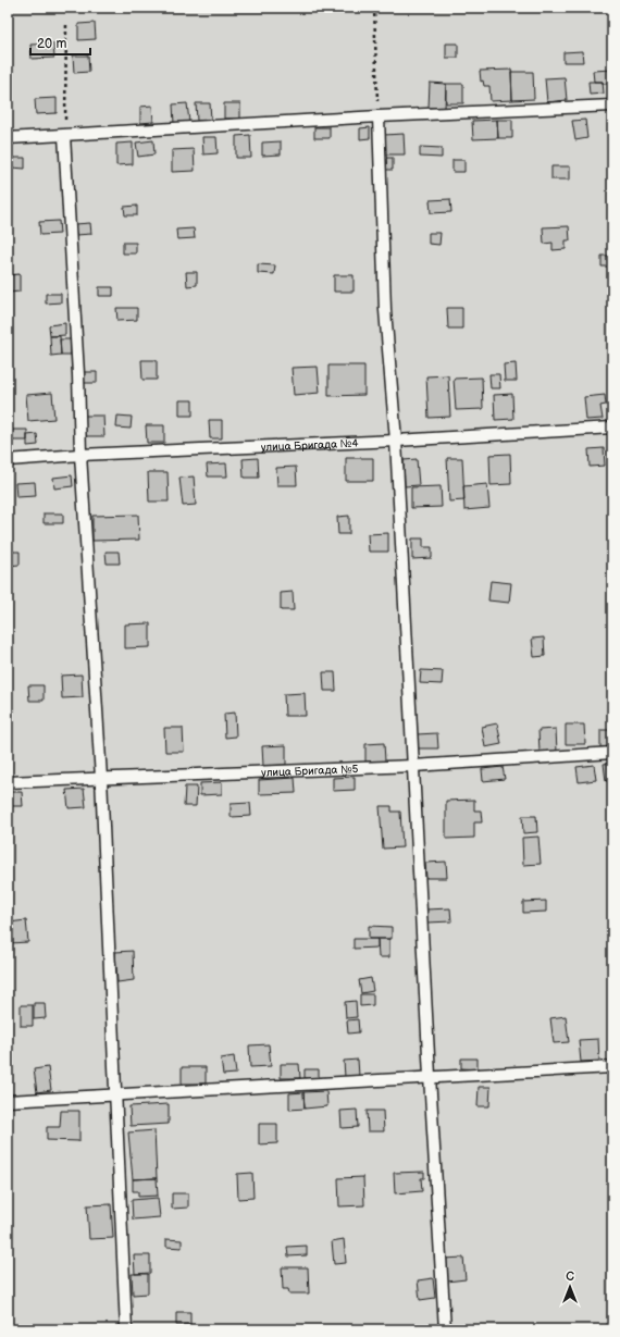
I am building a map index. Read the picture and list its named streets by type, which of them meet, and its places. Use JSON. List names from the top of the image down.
{
  "streets": {
    "lane": ["улица Бригада №4", "улица Бригада №5"]
  },
  "scale_bar": "20 m",
  "north": "top"
}
